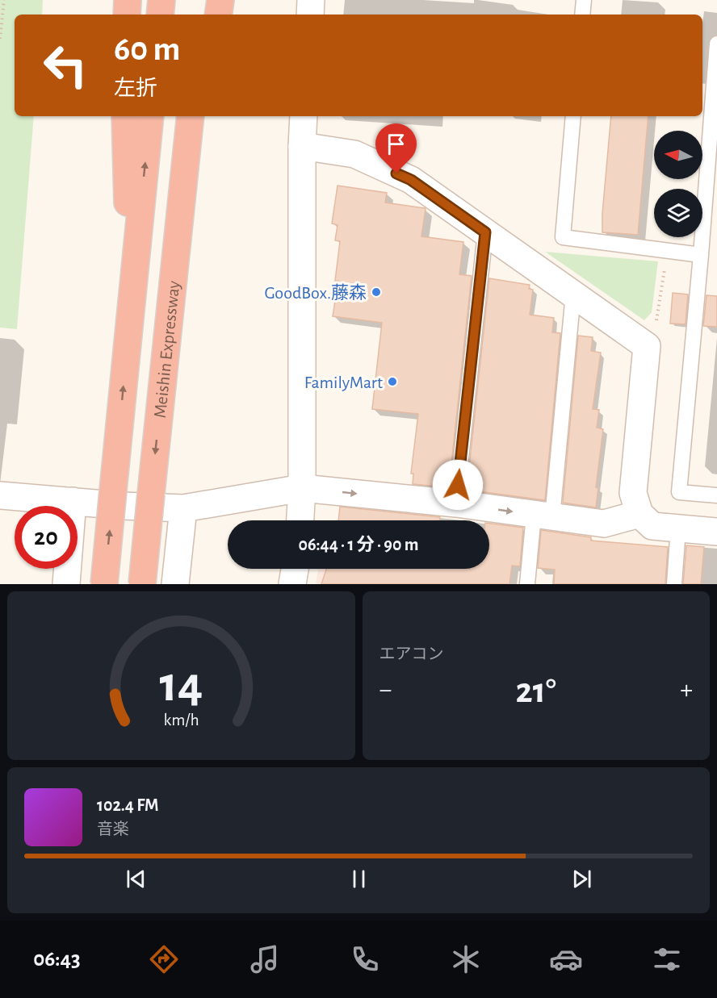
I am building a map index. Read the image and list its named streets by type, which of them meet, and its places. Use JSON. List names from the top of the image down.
{
  "streets": {
    "highway": ["Meishin Expressway"]
  },
  "places": ["GoodBox.藤森", "FamilyMart"],
  "north": "left",
  "page": {
    "turn": ["60 m", "左折"],
    "limit": "20",
    "trip": "06:44 · 1 分 · 90 m",
    "tile": "エアコン",
    "heat": ["−", "21°", "+"],
    "song": ["102.4 FM", "音楽"],
    "tabs": "06:43",
    "gauge": ["14", "km/h"]
  }
}
